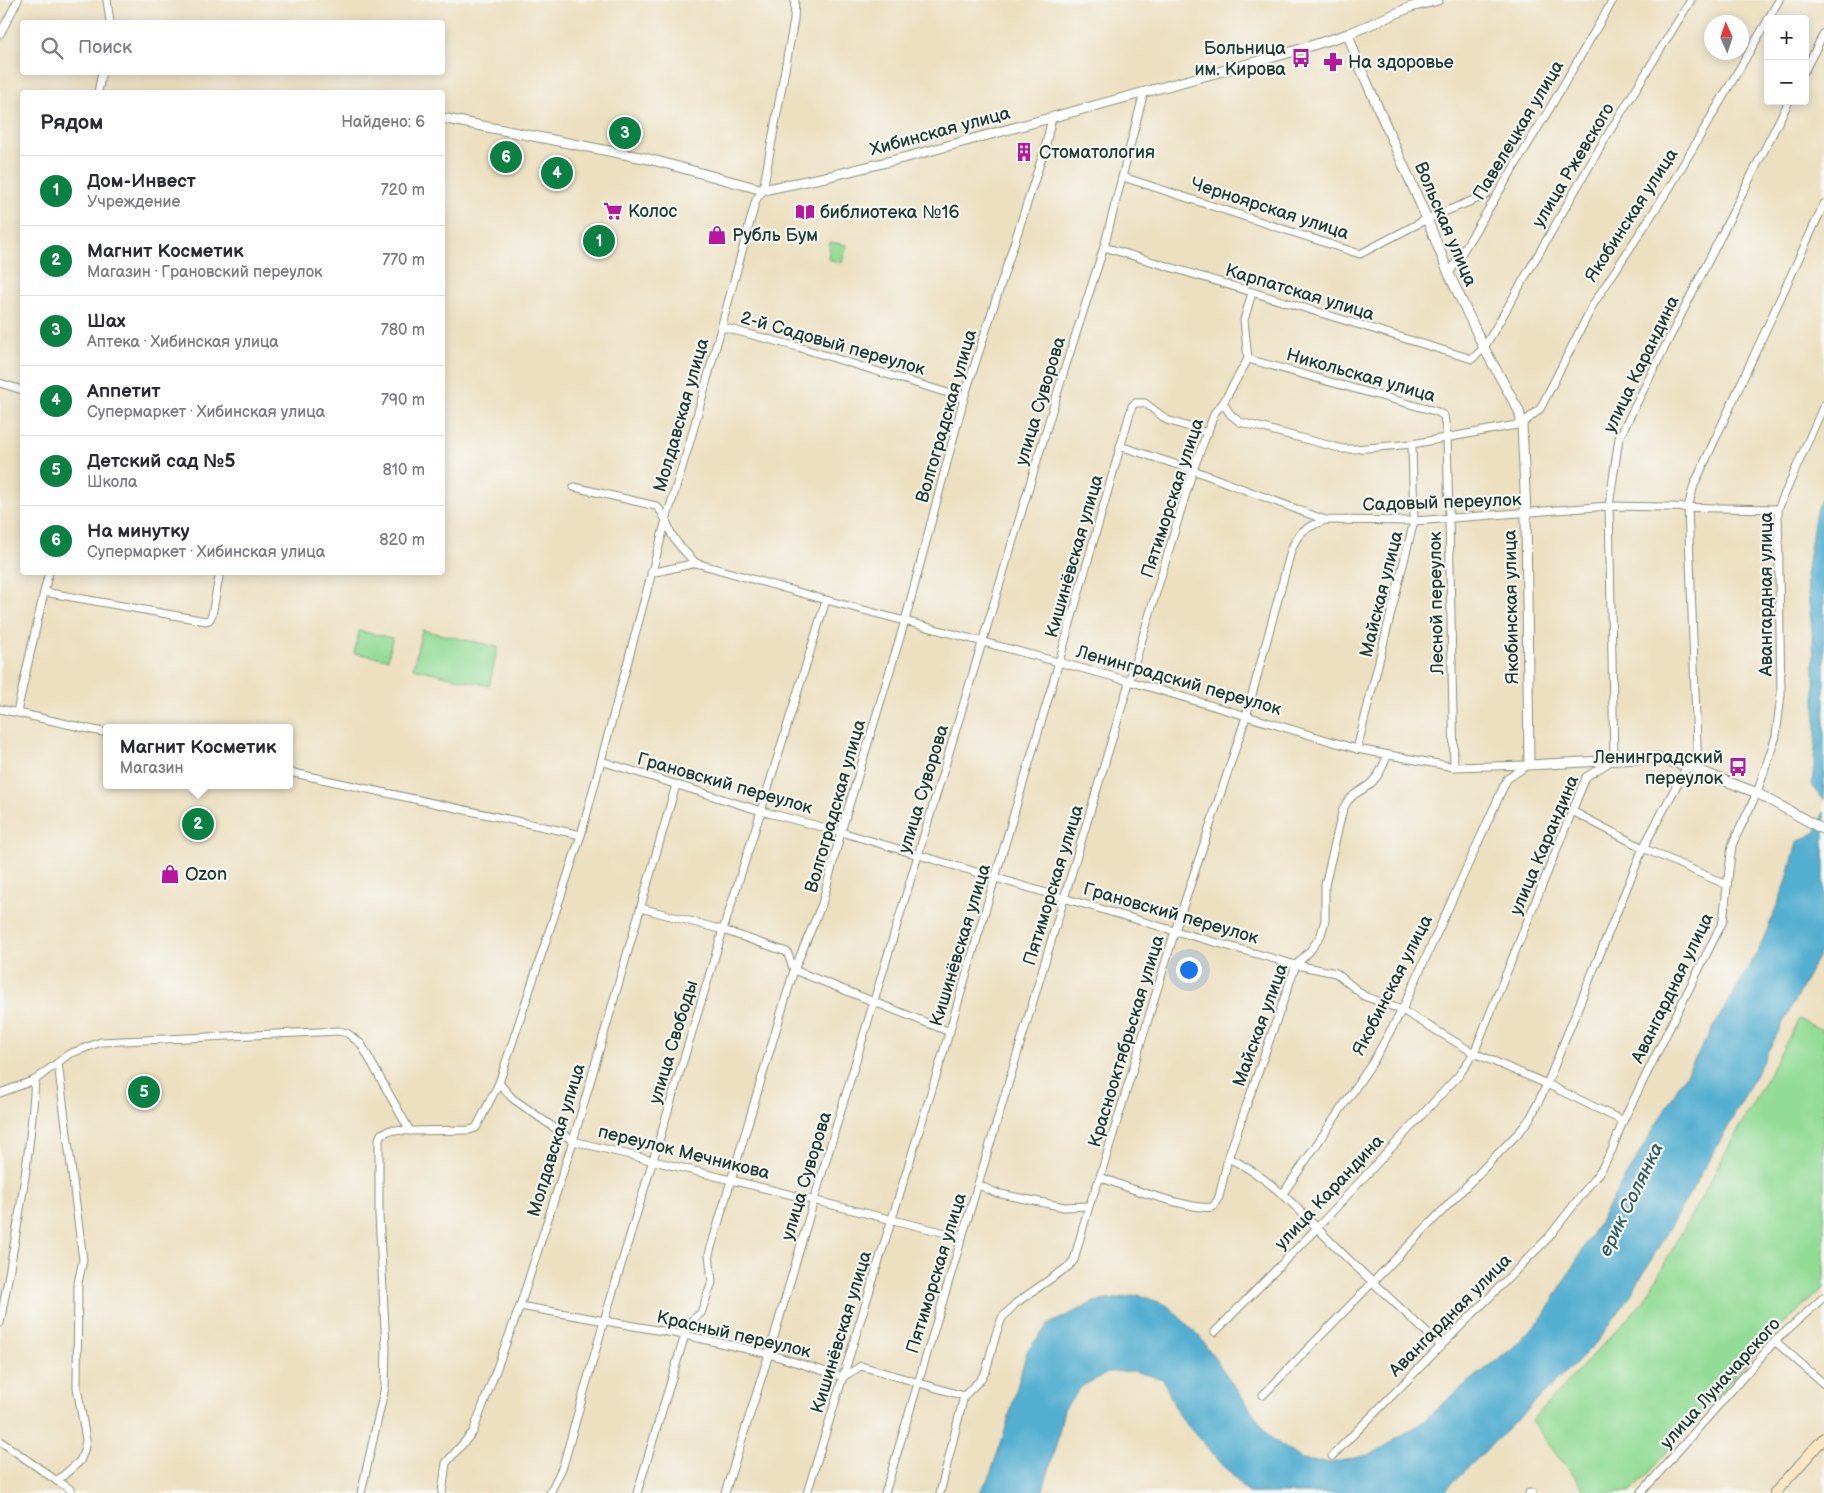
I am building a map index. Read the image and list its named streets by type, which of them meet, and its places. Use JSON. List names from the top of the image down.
{
  "streets": {
    "street": [
      "Павелецкая улица",
      "Хибинская улица",
      "улица Ржевского",
      "Черноярская улица",
      "Якобинская улица",
      "Вольская улица",
      "Карпатская улица",
      "2-й Садовый переулок",
      "улица Карандина",
      "Никольская улица",
      "улица Суворова",
      "Молдавская улица",
      "Волгоградская улица",
      "Пятиморская улица",
      "Садовый переулок",
      "Кишинёвская улица",
      "Майская улица",
      "Авангардная улица",
      "Лесной переулок",
      "Ленинградский переулок",
      "Грановский переулок",
      "Краснооктябрьская улица",
      "улица Свободы",
      "переулок Мечникова",
      "Красный переулок",
      "улица Луначарского"
    ]
  },
  "crossings": [
    ["Павелецкая улица", "Вольская улица"],
    ["Хибинская улица", "Вольская улица"],
    ["Хибинская улица", "улица Суворова"],
    ["Хибинская улица", "Молдавская улица"],
    ["Хибинская улица", "Волгоградская улица"],
    ["улица Ржевского", "Вольская улица"],
    ["улица Ржевского", "Карпатская улица"],
    ["Черноярская улица", "Вольская улица"],
    ["Черноярская улица", "улица Суворова"],
    ["Якобинская улица", "Вольская улица"],
    ["Якобинская улица", "Садовый переулок"],
    ["Якобинская улица", "Ленинградский переулок"],
    ["Якобинская улица", "Грановский переулок"],
    ["Вольская улица", "Карпатская улица"],
    ["Карпатская улица", "улица Суворова"],
    ["2-й Садовый переулок", "Молдавская улица"],
    ["2-й Садовый переулок", "Волгоградская улица"],
    ["улица Карандина", "Садовый переулок"],
    ["улица Карандина", "Ленинградский переулок"],
    ["улица Карандина", "Грановский переулок"],
    ["Никольская улица", "Пятиморская улица"],
    ["Никольская улица", "Лесной переулок"],
    ["улица Суворова", "Ленинградский переулок"],
    ["улица Суворова", "Грановский переулок"],
    ["улица Суворова", "переулок Мечникова"],
    ["улица Суворова", "Красный переулок"],
    ["Молдавская улица", "Грановский переулок"],
    ["Молдавская улица", "переулок Мечникова"],
    ["Молдавская улица", "Красный переулок"],
    ["Волгоградская улица", "Ленинградский переулок"],
    ["Волгоградская улица", "Грановский переулок"],
    ["Волгоградская улица", "переулок Мечникова"],
    ["Волгоградская улица", "Красный переулок"],
    ["Пятиморская улица", "Садовый переулок"],
    ["Пятиморская улица", "Кишинёвская улица"],
    ["Пятиморская улица", "Ленинградский переулок"],
    ["Пятиморская улица", "Грановский переулок"],
    ["Пятиморская улица", "переулок Мечникова"],
    ["Садовый переулок", "Кишинёвская улица"],
    ["Садовый переулок", "Майская улица"],
    ["Садовый переулок", "Авангардная улица"],
    ["Садовый переулок", "Лесной переулок"],
    ["Садовый переулок", "Краснооктябрьская улица"],
    ["Кишинёвская улица", "Ленинградский переулок"],
    ["Кишинёвская улица", "Грановский переулок"],
    ["Кишинёвская улица", "переулок Мечникова"],
    ["Кишинёвская улица", "Красный переулок"],
    ["Майская улица", "Ленинградский переулок"],
    ["Майская улица", "Грановский переулок"],
    ["Майская улица", "Краснооктябрьская улица"],
    ["Авангардная улица", "Ленинградский переулок"],
    ["Авангардная улица", "Грановский переулок"],
    ["Лесной переулок", "Ленинградский переулок"],
    ["Ленинградский переулок", "Краснооктябрьская улица"],
    ["Ленинградский переулок", "улица Свободы"],
    ["Грановский переулок", "Краснооктябрьская улица"],
    ["Грановский переулок", "улица Свободы"],
    ["улица Свободы", "переулок Мечникова"],
    ["улица Свободы", "Красный переулок"]
  ],
  "water": ["ерик Солянка"],
  "places": {
    "bus stop": ["Больница им. Кирова", "Ленинградский переулок"],
    "pharmacy": ["На здоровье"],
    "building": ["Стоматология"],
    "supermarket": ["Колос"],
    "library": ["библиотека №16"],
    "shop": ["Рубль Бум", "Ozon"]
  },
  "north": "top",
  "page": {
    "map_buttons": ["+", "−"],
    "search": "Поиск",
    "heading": ["Рядом", "Найдено: 6"],
    "pins": [
      "3",
      "6",
      "4",
      "1",
      "2",
      "5"
    ],
    "list": [
      {
        "mark": "1",
        "name": "Дом-Инвест",
        "note": "Учреждение",
        "value": "720 m"
      },
      {
        "mark": "2",
        "name": "Магнит Косметик",
        "note": "Магазин · Грановский переулок",
        "value": "770 m"
      },
      {
        "mark": "3",
        "name": "Шах",
        "note": "Аптека · Хибинская улица",
        "value": "780 m"
      },
      {
        "mark": "4",
        "name": "Аппетит",
        "note": "Супермаркет · Хибинская улица",
        "value": "790 m"
      },
      {
        "mark": "5",
        "name": "Детский сад №5",
        "note": "Школа",
        "value": "810 m"
      },
      {
        "mark": "6",
        "name": "На минутку",
        "note": "Супермаркет · Хибинская улица",
        "value": "820 m"
      }
    ],
    "popup": ["Магнит Косметик", "Магазин"]
  }
}
